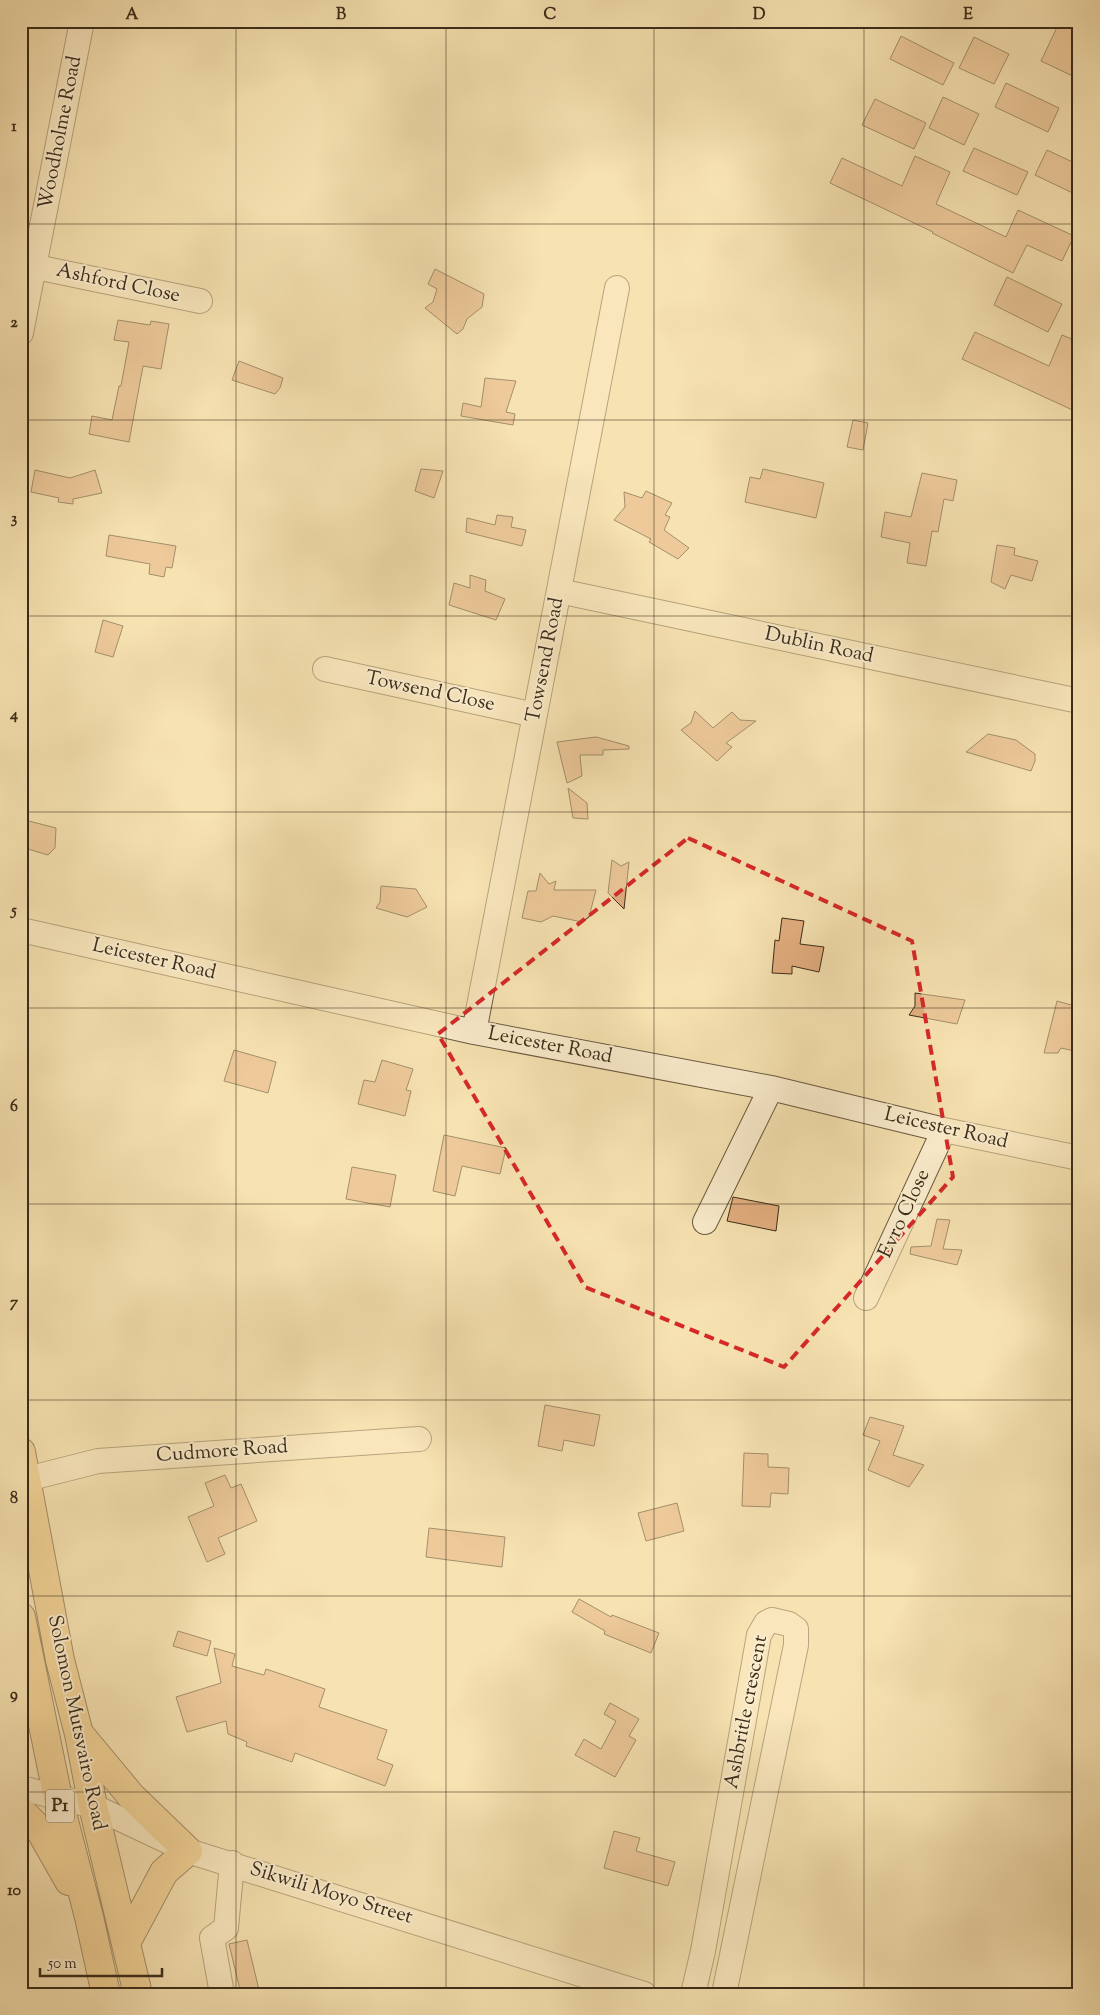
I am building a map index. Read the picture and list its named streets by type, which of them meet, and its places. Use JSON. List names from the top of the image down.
{
  "streets": {
    "highway": ["Solomon Mutsvairo Road", "P1"],
    "street": [
      "Woodholme Road",
      "Ashford Close",
      "Dublin Road",
      "Towsend Road",
      "Towsend Close",
      "Leicester Road",
      "Evro Close",
      "Cudmore Road",
      "Ashbritle crescent",
      "Sikwili Moyo Street"
    ]
  },
  "crossings": [
    ["Woodholme Road", "Ashford Close"],
    ["Dublin Road", "Towsend Road"],
    ["Towsend Road", "Towsend Close"],
    ["Towsend Road", "Leicester Road"],
    ["Leicester Road", "Evro Close"],
    ["Cudmore Road", "Solomon Mutsvairo Road"],
    ["Solomon Mutsvairo Road", "Sikwili Moyo Street"],
    ["P1", "Sikwili Moyo Street"]
  ],
  "scale_bar": "50 m",
  "grid": {
    "columns": [
      "A",
      "B",
      "C",
      "D",
      "E"
    ],
    "rows": [
      "1",
      "2",
      "3",
      "4",
      "5",
      "6",
      "7",
      "8",
      "9",
      "10"
    ]
  }
}
